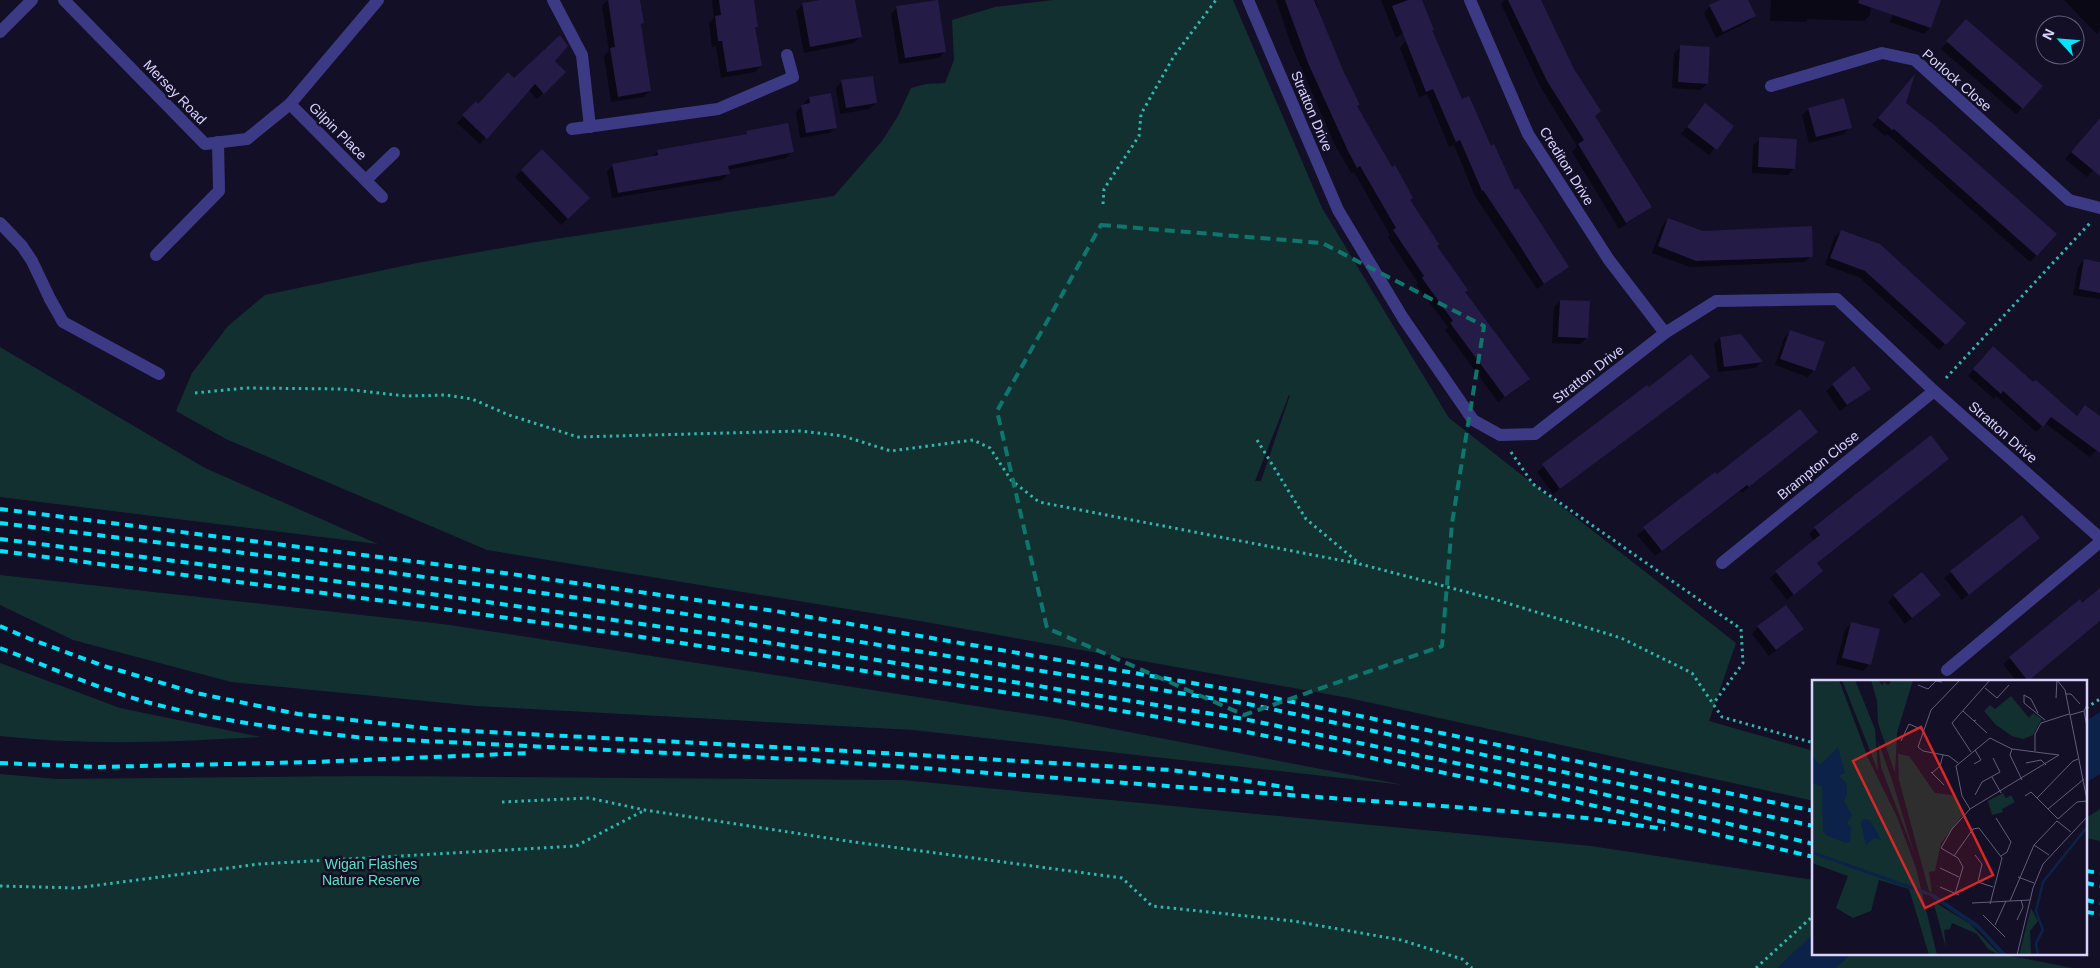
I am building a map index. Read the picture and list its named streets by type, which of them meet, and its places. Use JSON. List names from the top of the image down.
{
  "streets": {
    "street": [
      "Porlock Close",
      "Mersey Road",
      "Stratton Drive",
      "Gilpin Place",
      "Crediton Drive",
      "Brampton Close"
    ]
  },
  "crossings": [
    ["Mersey Road", "Gilpin Place"],
    ["Stratton Drive", "Crediton Drive"],
    ["Stratton Drive", "Brampton Close"]
  ],
  "parks": ["Wigan Flashes Nature Reserve"],
  "north": "top left"
}
